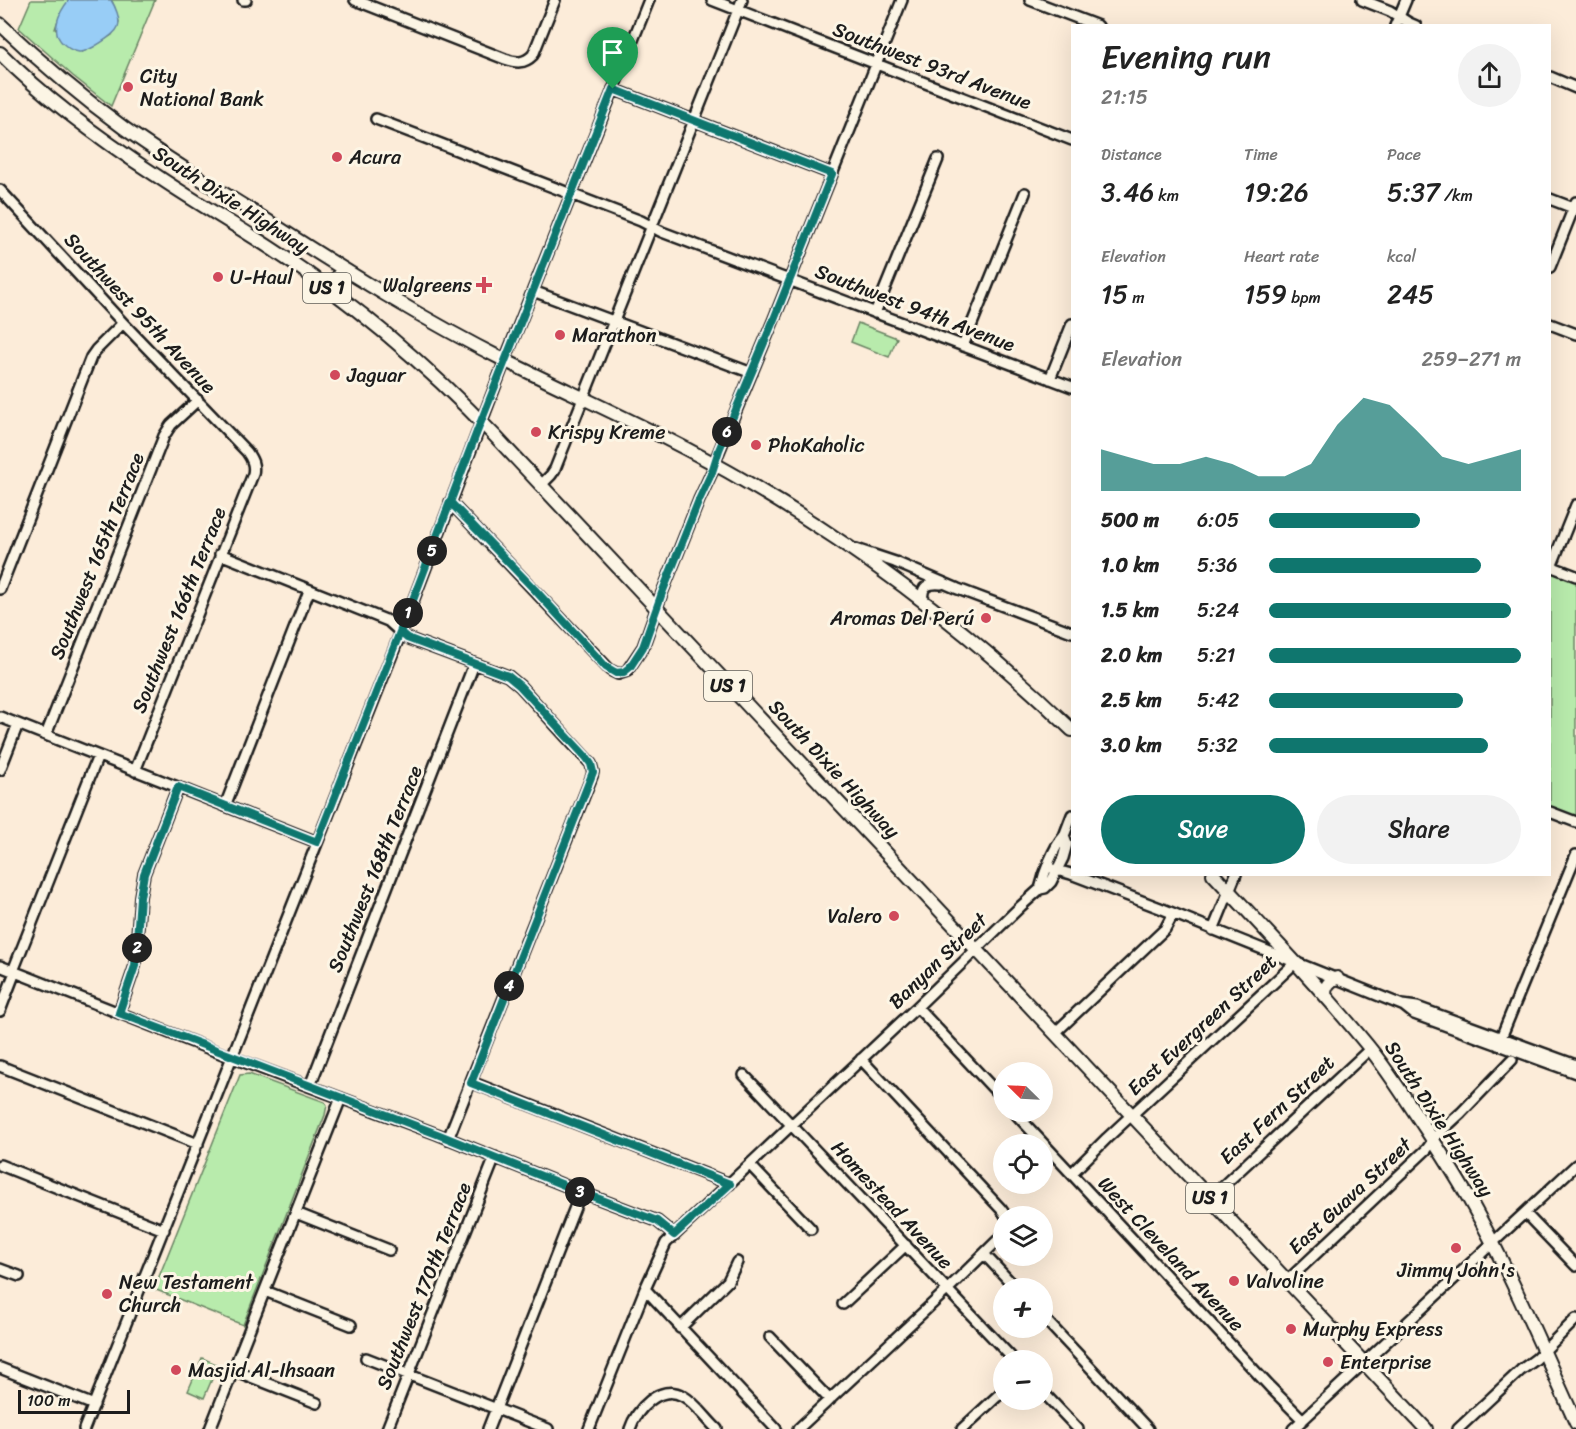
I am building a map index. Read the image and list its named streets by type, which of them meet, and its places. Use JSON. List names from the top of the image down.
{
  "streets": {
    "highway": ["South Dixie Highway", "US 1"],
    "street": [
      "Southwest 93rd Avenue",
      "Southwest 94th Avenue",
      "Southwest 95th Avenue",
      "Southwest 165th Terrace",
      "Southwest 166th Terrace",
      "Southwest 168th Terrace",
      "Banyan Street",
      "East Evergreen Street",
      "East Fern Street",
      "East Guava Street",
      "Homestead Avenue",
      "West Cleveland Avenue",
      "Southwest 170th Terrace"
    ]
  },
  "crossings": [
    ["South Dixie Highway", "Banyan Street"],
    ["South Dixie Highway", "East Evergreen Street"],
    ["South Dixie Highway", "East Fern Street"],
    ["South Dixie Highway", "East Guava Street"],
    ["Southwest 95th Avenue", "Southwest 165th Terrace"],
    ["Southwest 95th Avenue", "Southwest 166th Terrace"],
    ["Banyan Street", "Homestead Avenue"],
    ["East Evergreen Street", "West Cleveland Avenue"]
  ],
  "places": {
    "other": [
      "City National Bank",
      "Acura",
      "U-Haul",
      "Marathon",
      "Jaguar",
      "Krispy Kreme",
      "PhoKaholic",
      "Aromas Del Perú",
      "Valero",
      "Jimmy John's",
      "Valvoline",
      "New Testament Church",
      "Murphy Express",
      "Enterprise",
      "Masjid Al-Ihsaan"
    ],
    "health": ["Walgreens"]
  },
  "scale_bar": "100 m",
  "north": "top left",
  "page": {
    "heading": ["Evening run", "21:15"],
    "stats": [
      ["Distance", "3.46 km"],
      ["Time", "19:26"],
      ["Pace", "5:37 /km"],
      ["Elevation", "15 m"],
      ["Heart rate", "159 bpm"],
      ["kcal", "245"]
    ],
    "chart": ["Elevation", "259–271 m"],
    "pins": [
      "6",
      "5",
      "1",
      "2",
      "4",
      "3"
    ],
    "list": [
      {
        "name": "500 m",
        "note": "6:05"
      },
      {
        "name": "1.0 km",
        "note": "5:36"
      },
      {
        "name": "1.5 km",
        "note": "5:24"
      },
      {
        "name": "2.0 km",
        "note": "5:21"
      },
      {
        "name": "2.5 km",
        "note": "5:42"
      },
      {
        "name": "3.0 km",
        "note": "5:32"
      }
    ],
    "buttons": ["Save", "Share"],
    "map_buttons": ["+", "−"],
    "scale": "100 m"
  }
}
